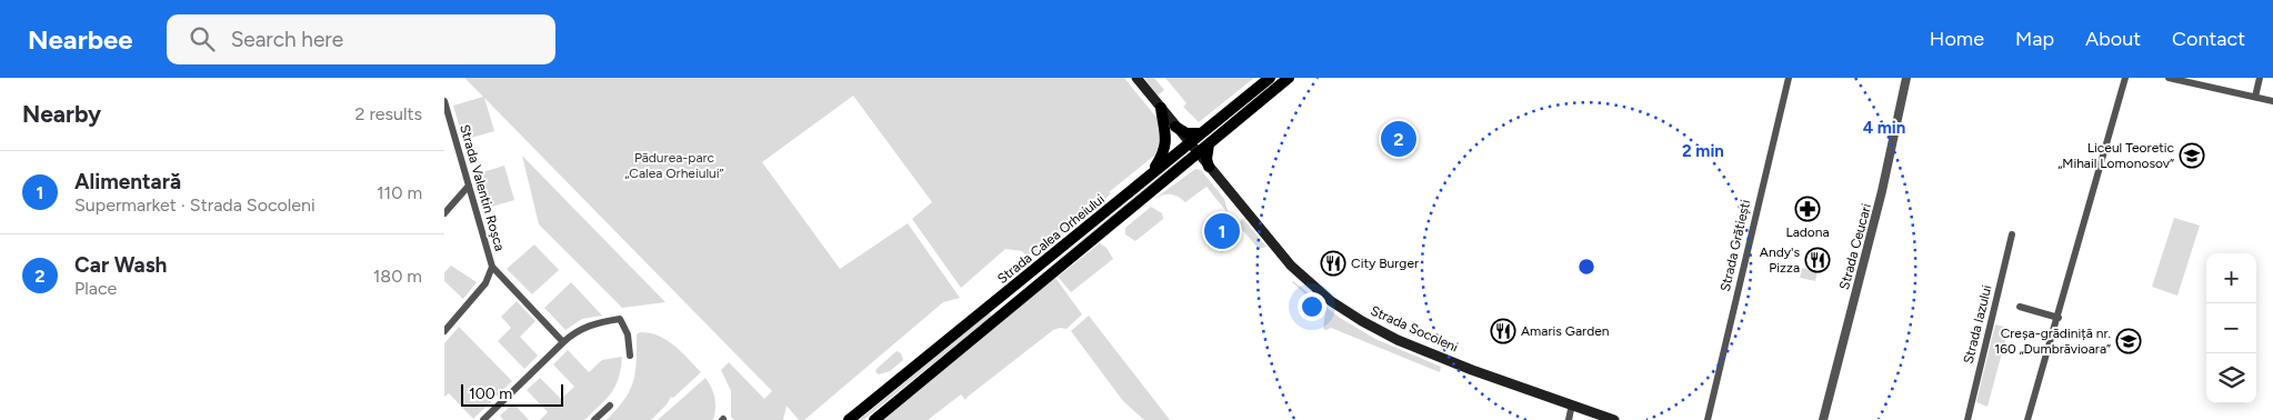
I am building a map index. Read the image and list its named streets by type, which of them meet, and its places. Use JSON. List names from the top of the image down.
{
  "streets": {
    "highway": ["Strada Calea Orheiului"],
    "main road": ["Strada Socoleni"],
    "street": [
      "Strada Valentin Roșca",
      "Strada Grătiești",
      "Strada Ceucari",
      "Strada Iazului"
    ]
  },
  "crossings": [
    ["Strada Calea Orheiului", "Strada Socoleni"]
  ],
  "parks": ["Pădurea-parc „Calea Orheiului”"],
  "places": {
    "school or university": ["Liceul Teoretic „Mihail Lomonosov“", "Creșa-grădiniță nr. 160 „Dumbrăvioara”"],
    "pharmacy": ["Ladona"],
    "restaurant": ["Andy's Pizza", "City Burger", "Amaris Garden"]
  },
  "scale_bar": "100 m",
  "page": {
    "header": "Nearbee",
    "search": "Search here",
    "nav": [
      "Home",
      "Map",
      "About",
      "Contact"
    ],
    "heading": ["Nearby", "2 results"],
    "pins": ["2", "1"],
    "list": [
      {
        "mark": "1",
        "name": "Alimentară",
        "note": "Supermarket · Strada Socoleni",
        "value": "110 m"
      },
      {
        "mark": "2",
        "name": "Car Wash",
        "note": "Place",
        "value": "180 m"
      }
    ],
    "map_buttons": ["+", "−"],
    "scale": "100 m"
  },
  "rings": ["4 min", "2 min"]
}
